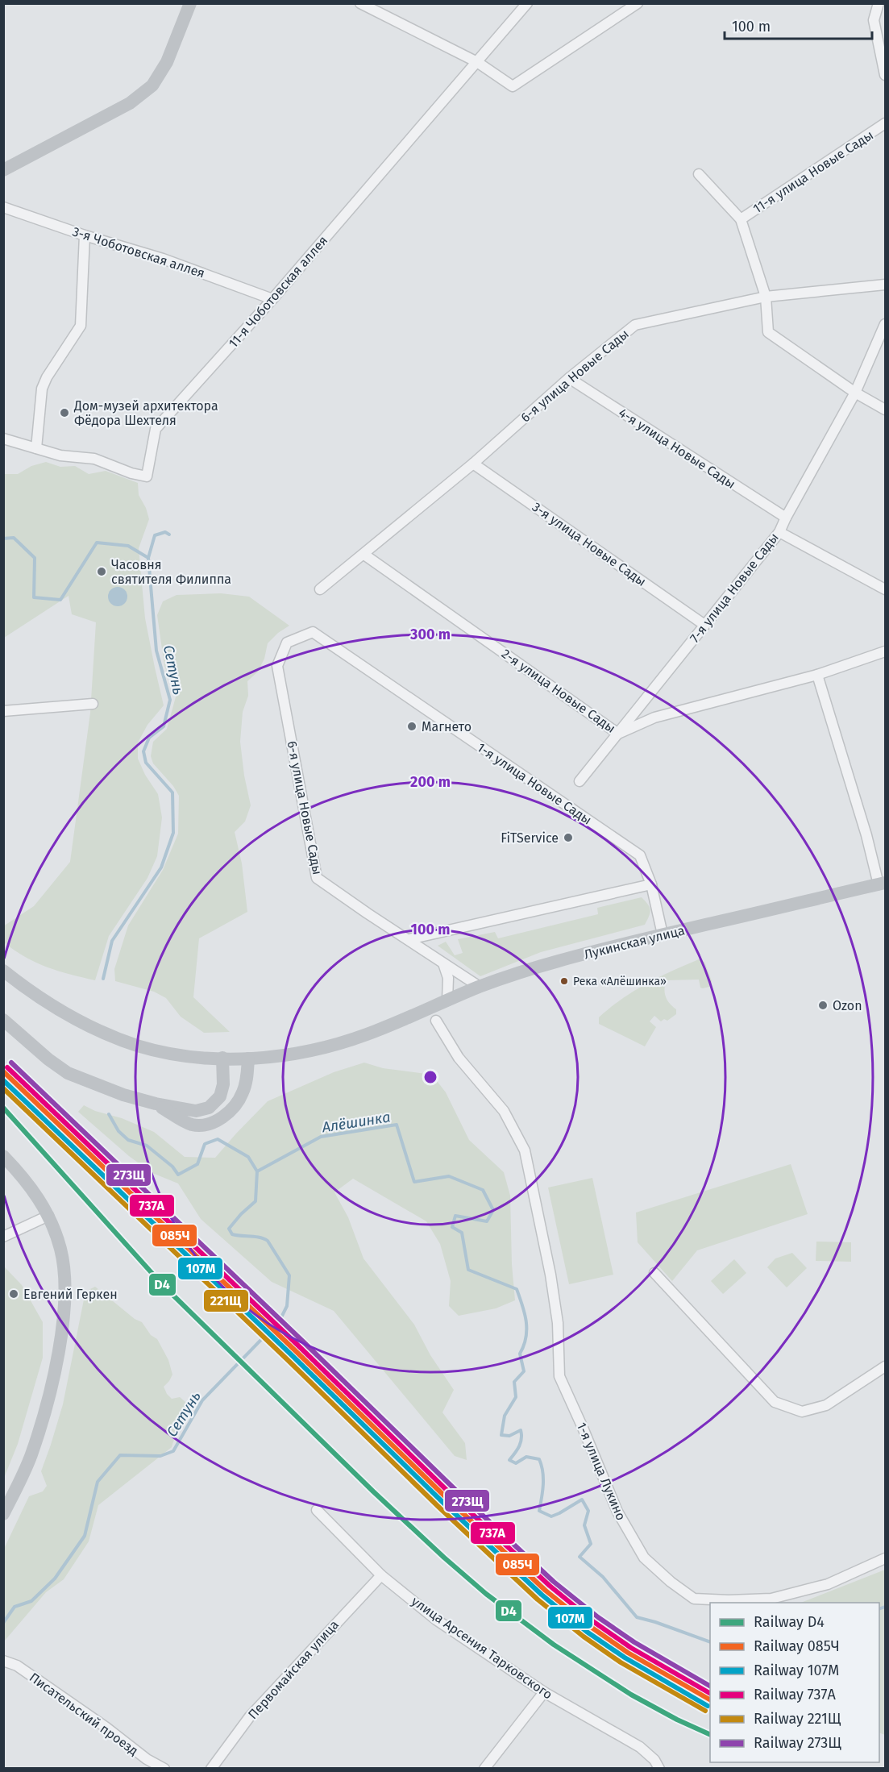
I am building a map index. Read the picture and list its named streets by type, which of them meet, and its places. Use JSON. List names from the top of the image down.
{
  "streets": {
    "main road": ["Лукинская улица"],
    "street": [
      "11-я улица Новые Сады",
      "3-я Чоботовская аллея",
      "11-я Чоботовская аллея",
      "6-я улица Новые Сады",
      "4-я улица Новые Сады",
      "3-я улица Новые Сады",
      "7-я улица Новые Сады",
      "2-я улица Новые Сады",
      "1-я улица Новые Сады",
      "1-я улица Лукино",
      "улица Арсения Тарковского",
      "Первомайская улица",
      "Писательский проезд"
    ]
  },
  "crossings": [
    ["3-я Чоботовская аллея", "11-я Чоботовская аллея"],
    ["6-я улица Новые Сады", "4-я улица Новые Сады"],
    ["6-я улица Новые Сады", "3-я улица Новые Сады"],
    ["6-я улица Новые Сады", "2-я улица Новые Сады"],
    ["6-я улица Новые Сады", "1-я улица Новые Сады"],
    ["6-я улица Новые Сады", "Лукинская улица"],
    ["4-я улица Новые Сады", "7-я улица Новые Сады"],
    ["3-я улица Новые Сады", "7-я улица Новые Сады"],
    ["7-я улица Новые Сады", "2-я улица Новые Сады"],
    ["1-я улица Новые Сады", "Лукинская улица"],
    ["улица Арсения Тарковского", "Первомайская улица"]
  ],
  "water": ["Сетунь", "Алёшинка"],
  "places": [
    "Дом-музей архитектора Фёдора Шехтеля",
    "Часовня святителя Филиппа",
    "Магнето",
    "FiTService",
    "Река «Алёшинка»",
    "Ozon",
    "Евгений Геркен"
  ],
  "lines": [
    "rail line 273Щ",
    "rail line 737А",
    "rail line 085Ч",
    "rail line 107М",
    "rail line 221Щ",
    "rail line D4"
  ],
  "legend": [
    "Railway D4",
    "Railway 085Ч",
    "Railway 107М",
    "Railway 737А",
    "Railway 221Щ",
    "Railway 273Щ"
  ],
  "scale_bar": "100 m",
  "rings": ["300 m", "200 m", "100 m"]
}
